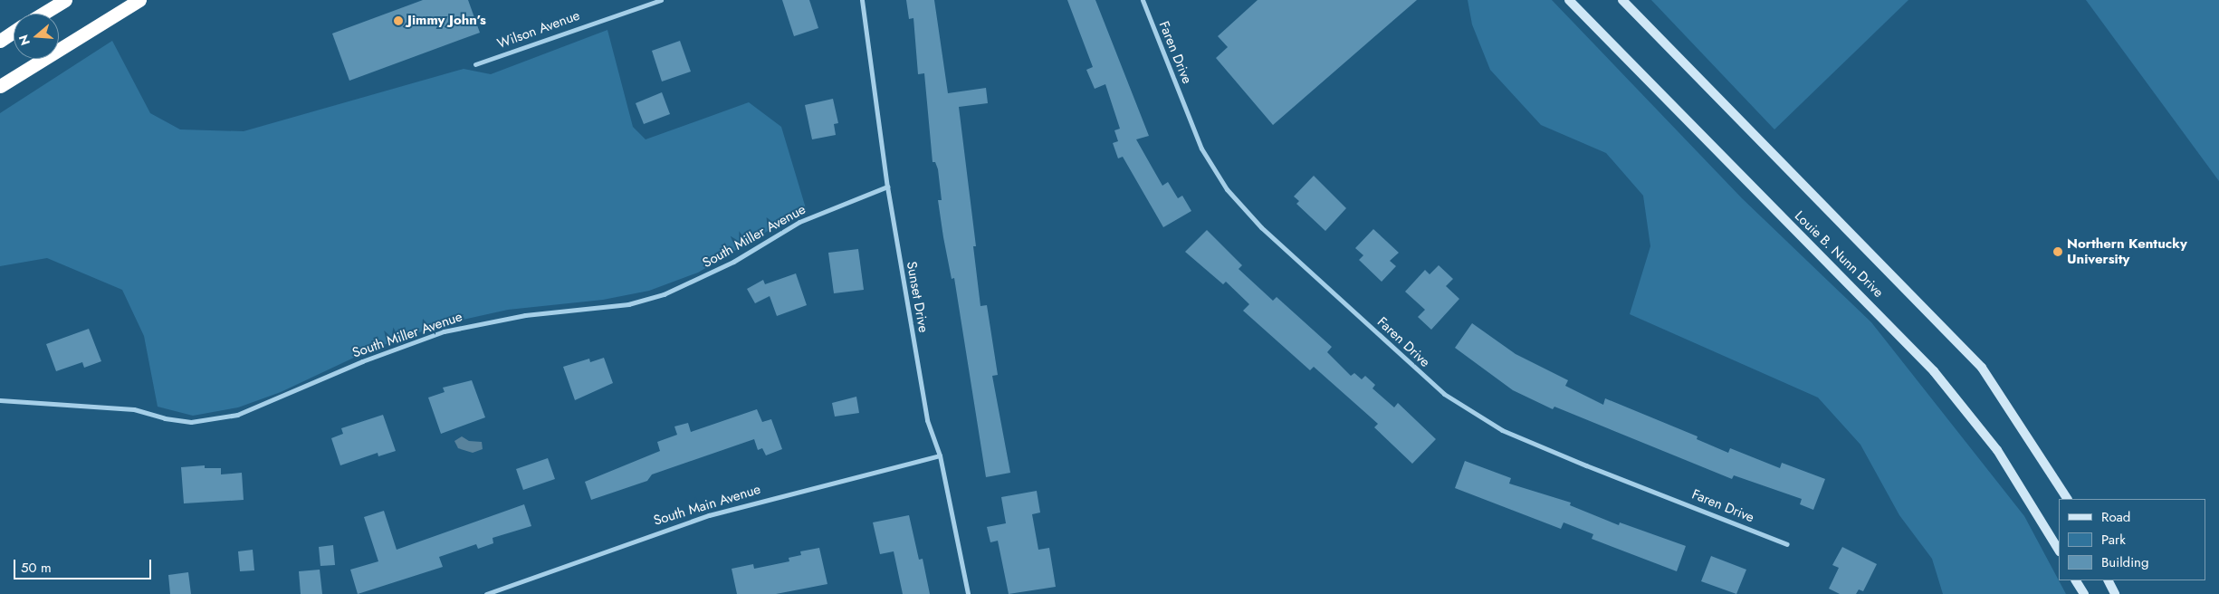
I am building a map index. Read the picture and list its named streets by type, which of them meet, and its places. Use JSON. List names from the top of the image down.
{
  "streets": {
    "main road": ["Louie B. Nunn Drive"],
    "street": [
      "Wilson Avenue",
      "Faren Drive",
      "South Miller Avenue",
      "Sunset Drive",
      "South Main Avenue"
    ]
  },
  "crossings": [
    ["South Miller Avenue", "Sunset Drive"],
    ["Sunset Drive", "South Main Avenue"]
  ],
  "places": ["Jimmy John’s", "Northern Kentucky University"],
  "legend": ["Road", "Park", "Building"],
  "scale_bar": "50 m",
  "north": "left"
}
